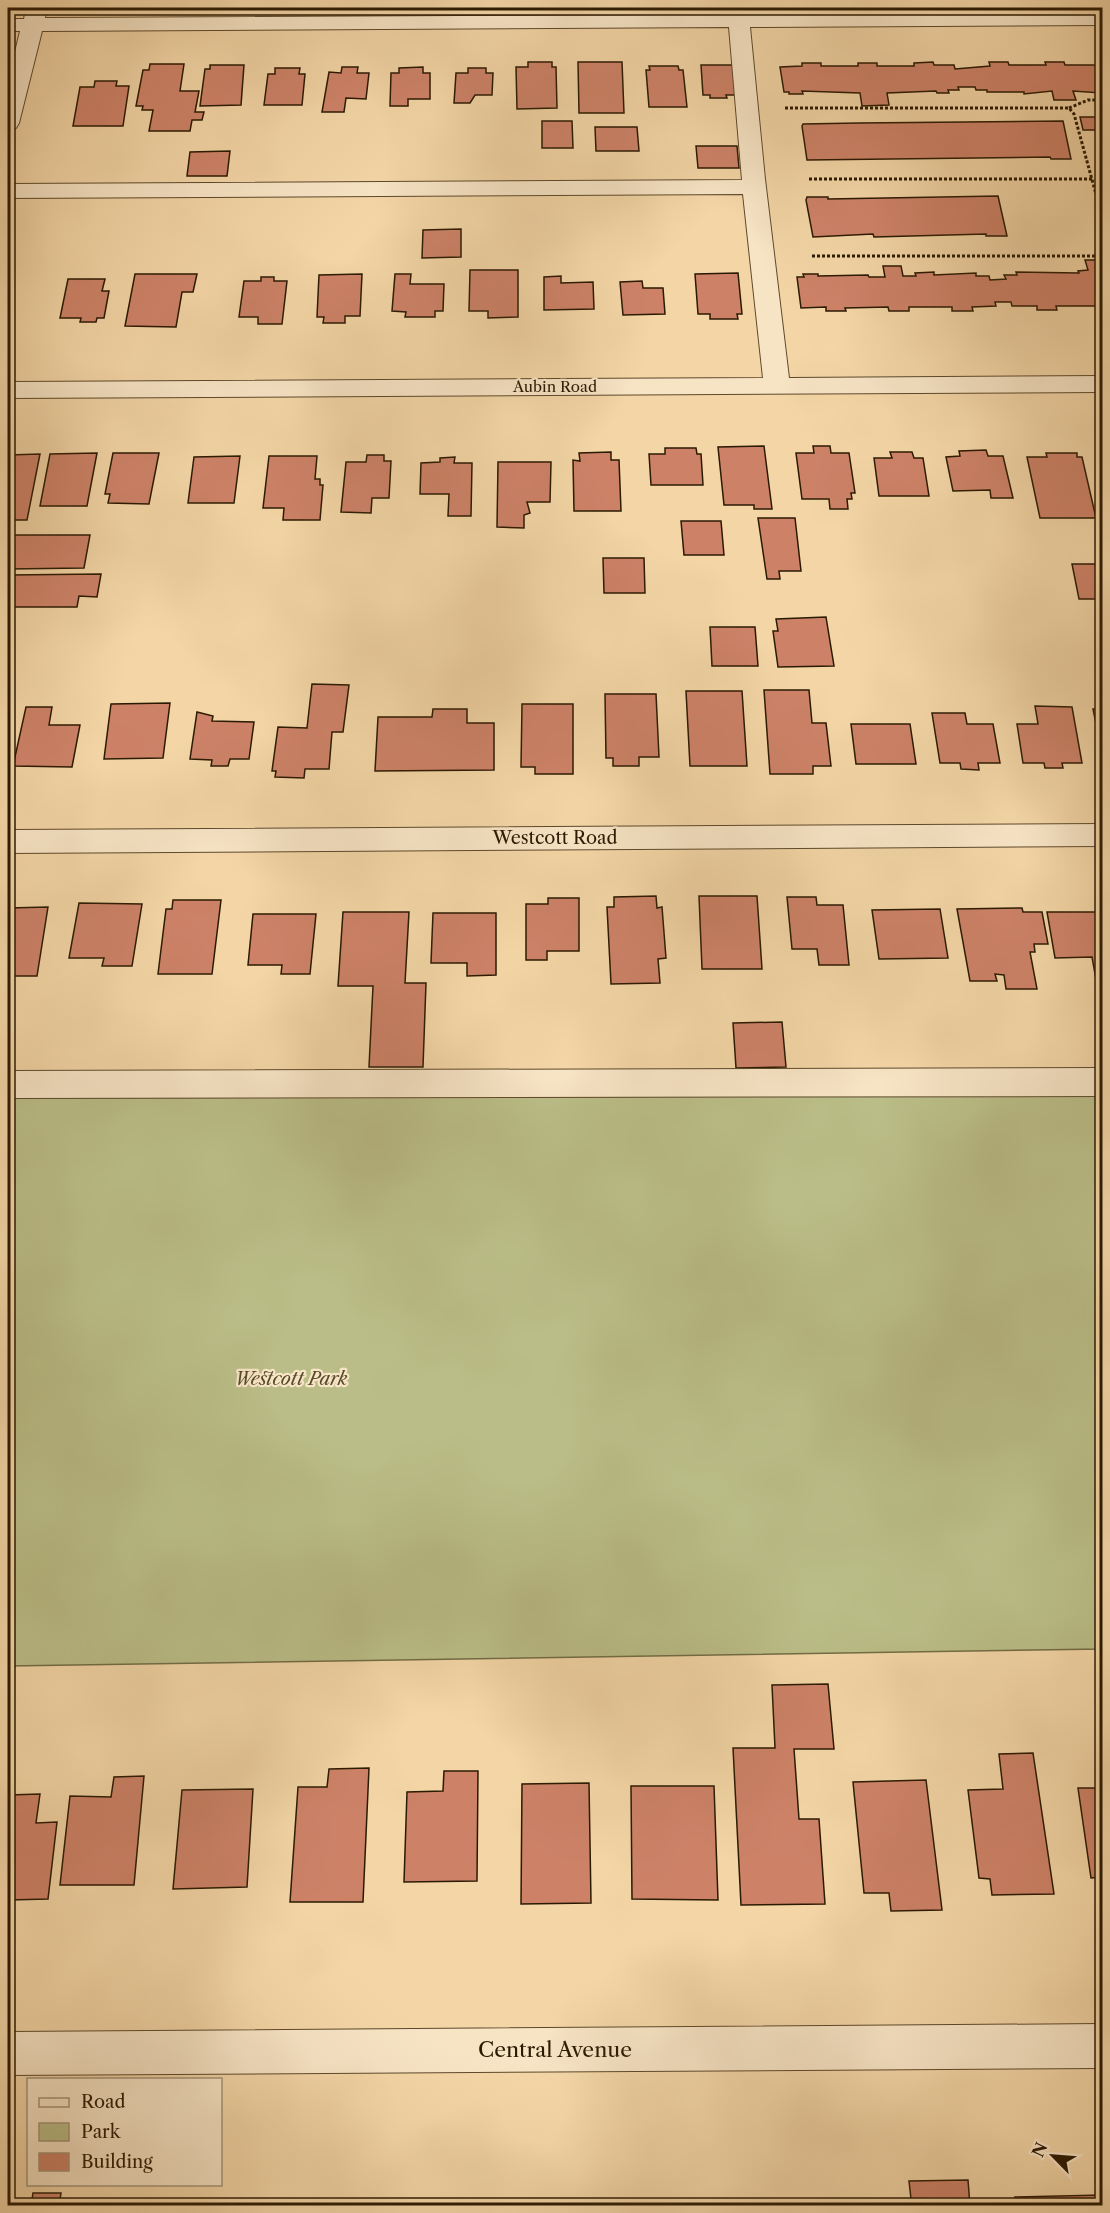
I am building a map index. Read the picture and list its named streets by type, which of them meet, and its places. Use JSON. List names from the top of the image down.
{
  "streets": {
    "street": ["Aubin Road", "Westcott Road", "Central Avenue"]
  },
  "parks": ["Westcott Park"],
  "legend": ["Road", "Park", "Building"],
  "north": "top left"
}
